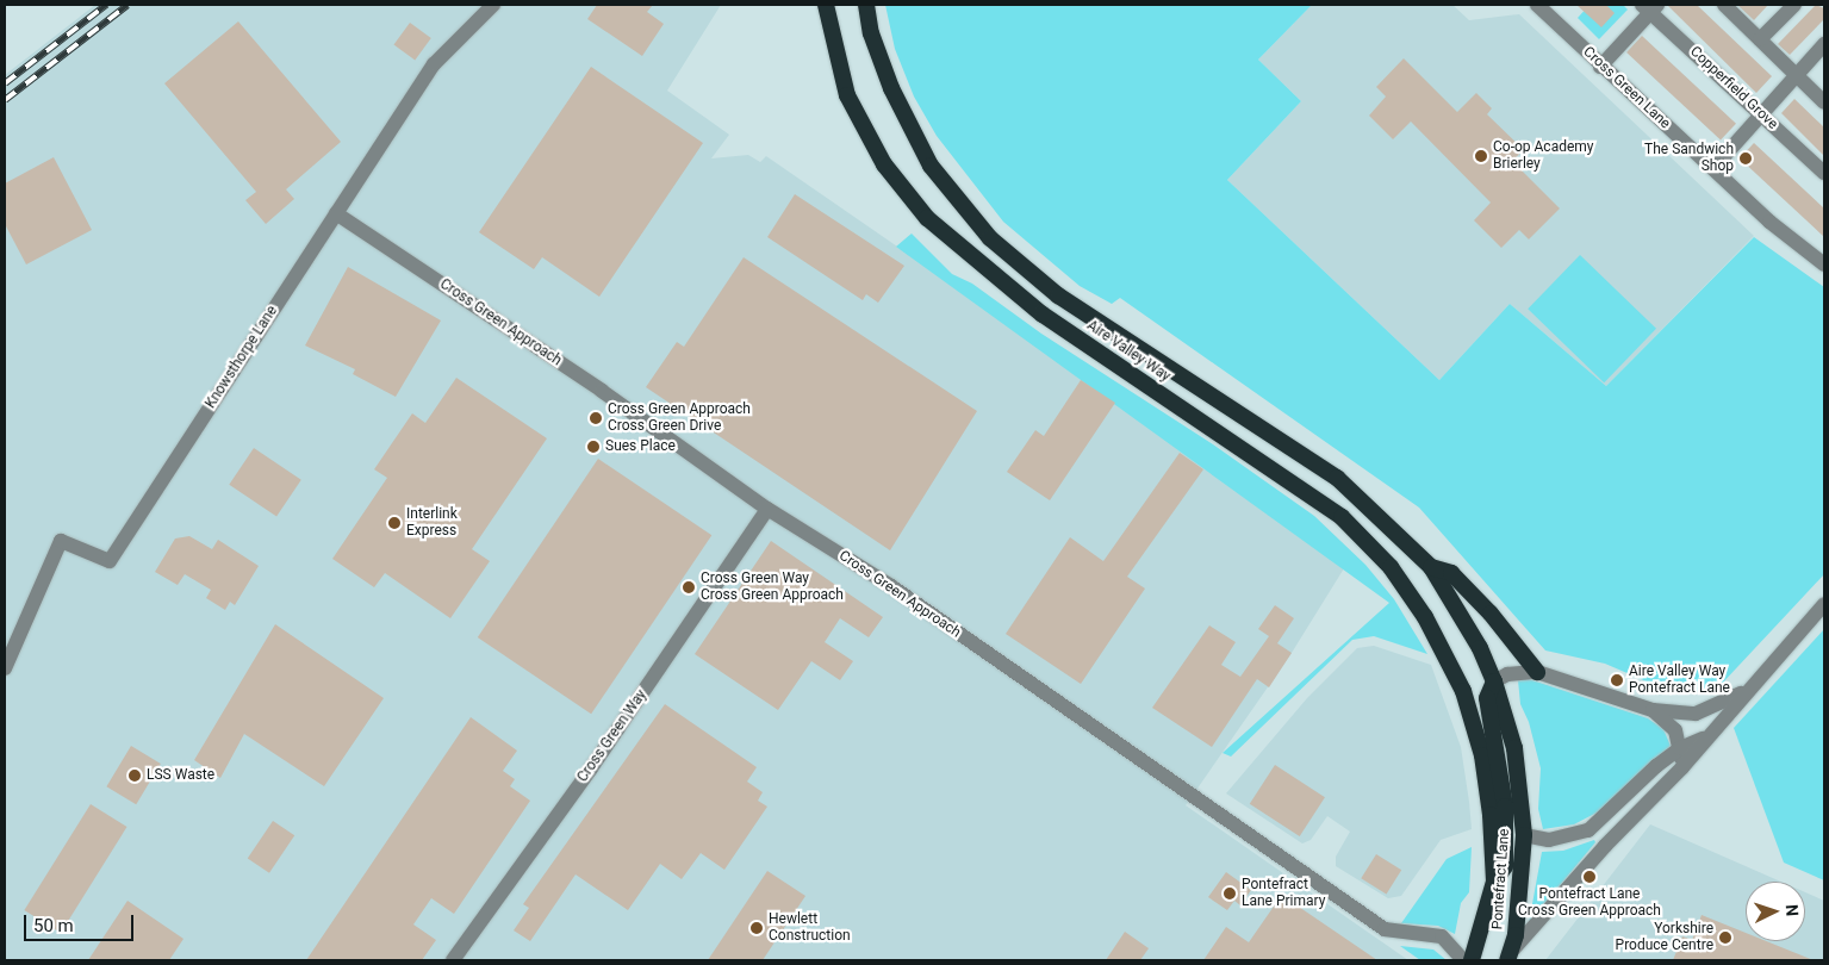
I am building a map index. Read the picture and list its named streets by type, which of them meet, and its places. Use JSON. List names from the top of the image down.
{
  "streets": {
    "highway": ["Aire Valley Way", "Pontefract Lane"],
    "street": [
      "Cross Green Lane",
      "Copperfield Grove",
      "Cross Green Approach",
      "Knowsthorpe Lane",
      "Cross Green Way"
    ]
  },
  "crossings": [
    ["Cross Green Approach", "Knowsthorpe Lane"],
    ["Cross Green Approach", "Cross Green Way"],
    ["Aire Valley Way", "Pontefract Lane"]
  ],
  "places": [
    "Co-op Academy Brierley",
    "The Sandwich Shop",
    "Cross Green Approach Cross Green Drive",
    "Sues Place",
    "Interlink Express",
    "Cross Green Way Cross Green Approach",
    "Aire Valley Way Pontefract Lane",
    "LSS Waste",
    "Pontefract Lane Cross Green Approach",
    "Pontefract Lane Primary",
    "Hewlett Construction",
    "Yorkshire Produce Centre"
  ],
  "scale_bar": "50 m",
  "north": "right"
}
